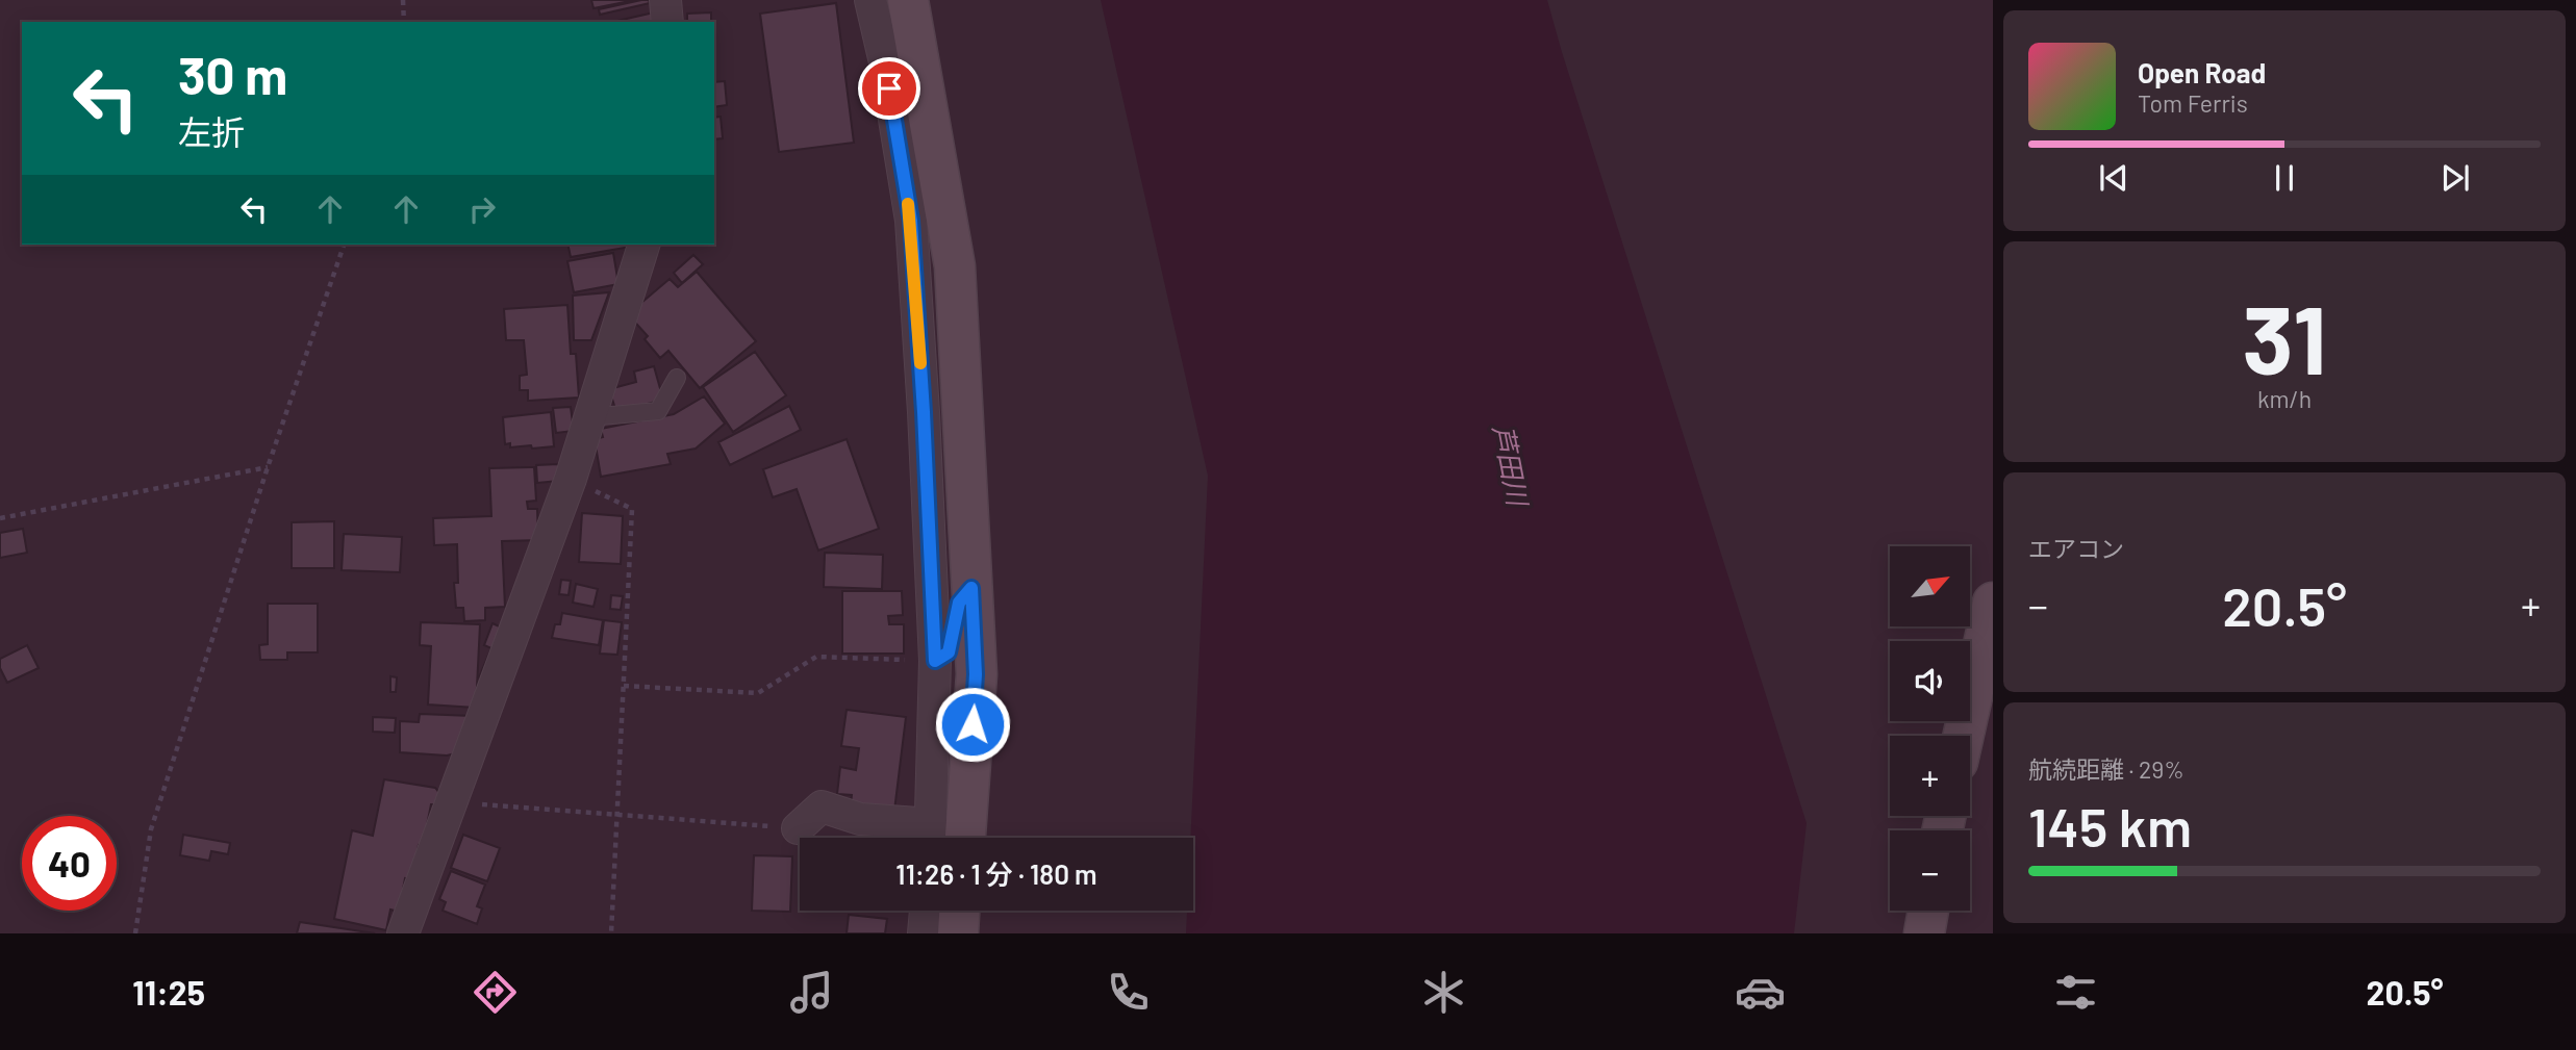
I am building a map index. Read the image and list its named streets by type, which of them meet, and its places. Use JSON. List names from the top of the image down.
{
  "water": ["芦田川"],
  "north": "top right",
  "page": {
    "turn": ["30 m", "左折"],
    "song": ["Open Road", "Tom Ferris"],
    "tile": [
      ["31", "km/h"],
      "エアコン",
      ["航続距離 · 29%", "145 km"]
    ],
    "map_buttons": ["+", "−"],
    "heat": ["−", "20.5°", "+"],
    "limit": "40",
    "trip": "11:26 · 1 分 · 180 m",
    "tabs": ["11:25", "20.5°"]
  }
}
